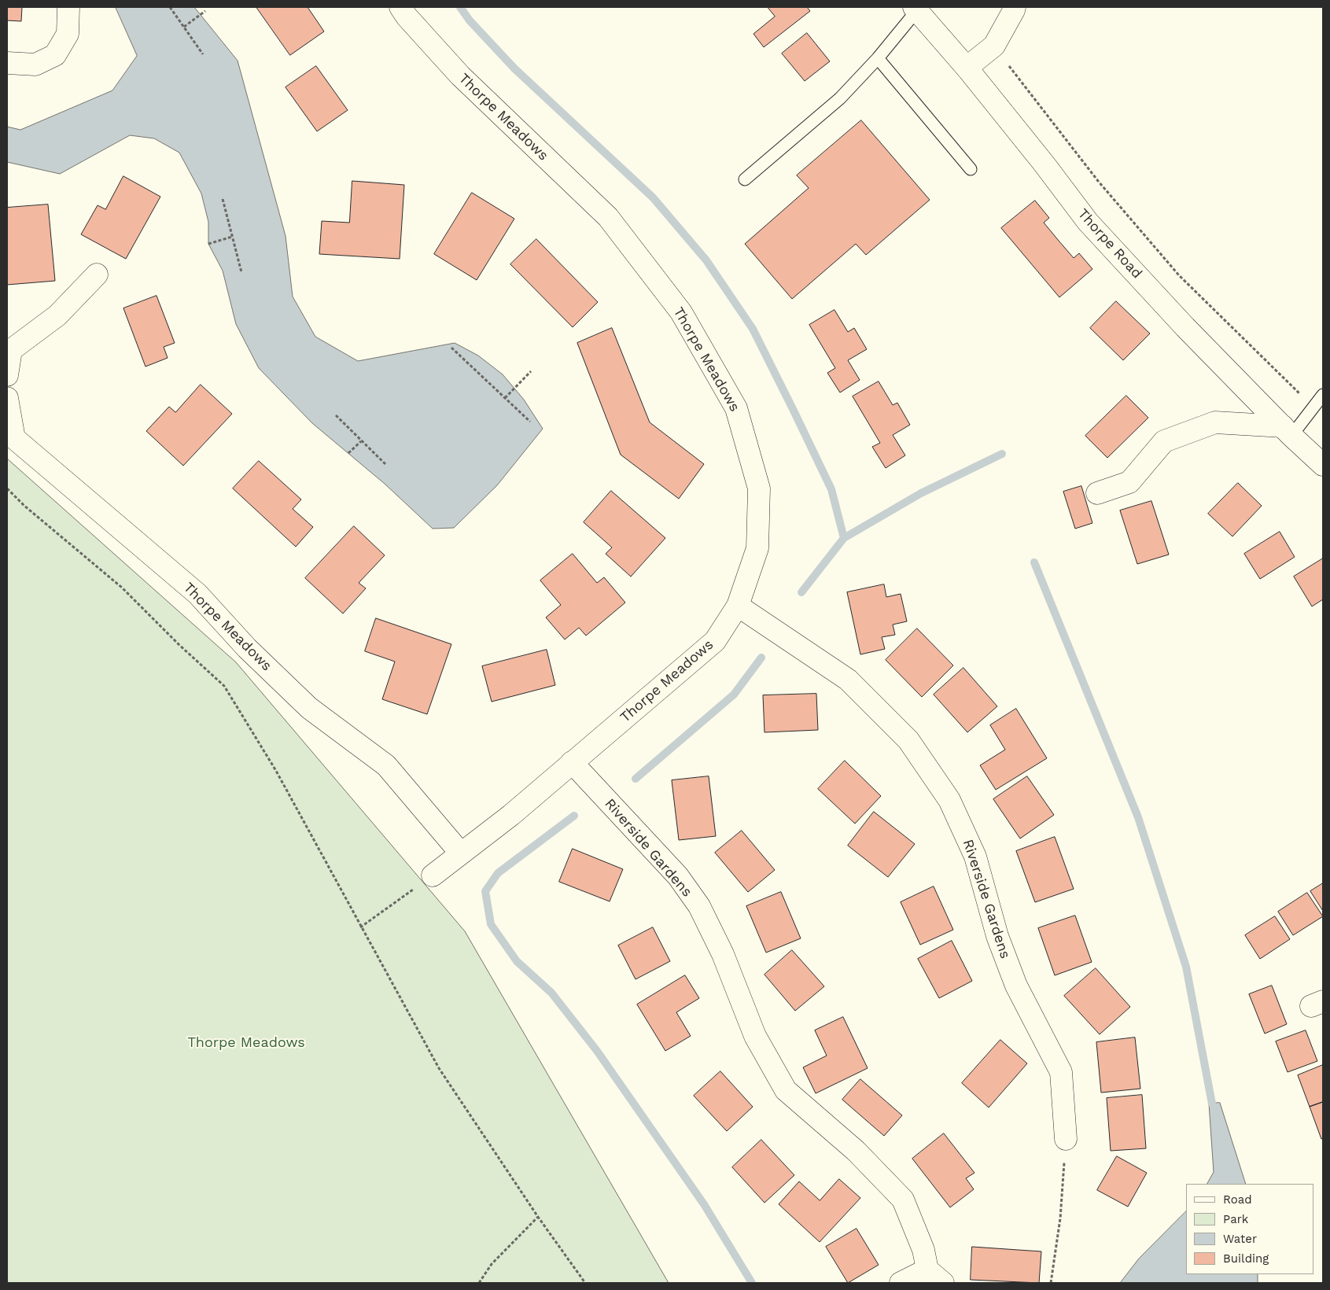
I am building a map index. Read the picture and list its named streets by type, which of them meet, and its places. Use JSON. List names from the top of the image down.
{
  "streets": {
    "street": ["Thorpe Meadows", "Thorpe Road", "Riverside Gardens"]
  },
  "crossings": [
    ["Thorpe Meadows", "Riverside Gardens"]
  ],
  "parks": ["Thorpe Meadows"],
  "legend": [
    "Road",
    "Park",
    "Water",
    "Building"
  ]
}
